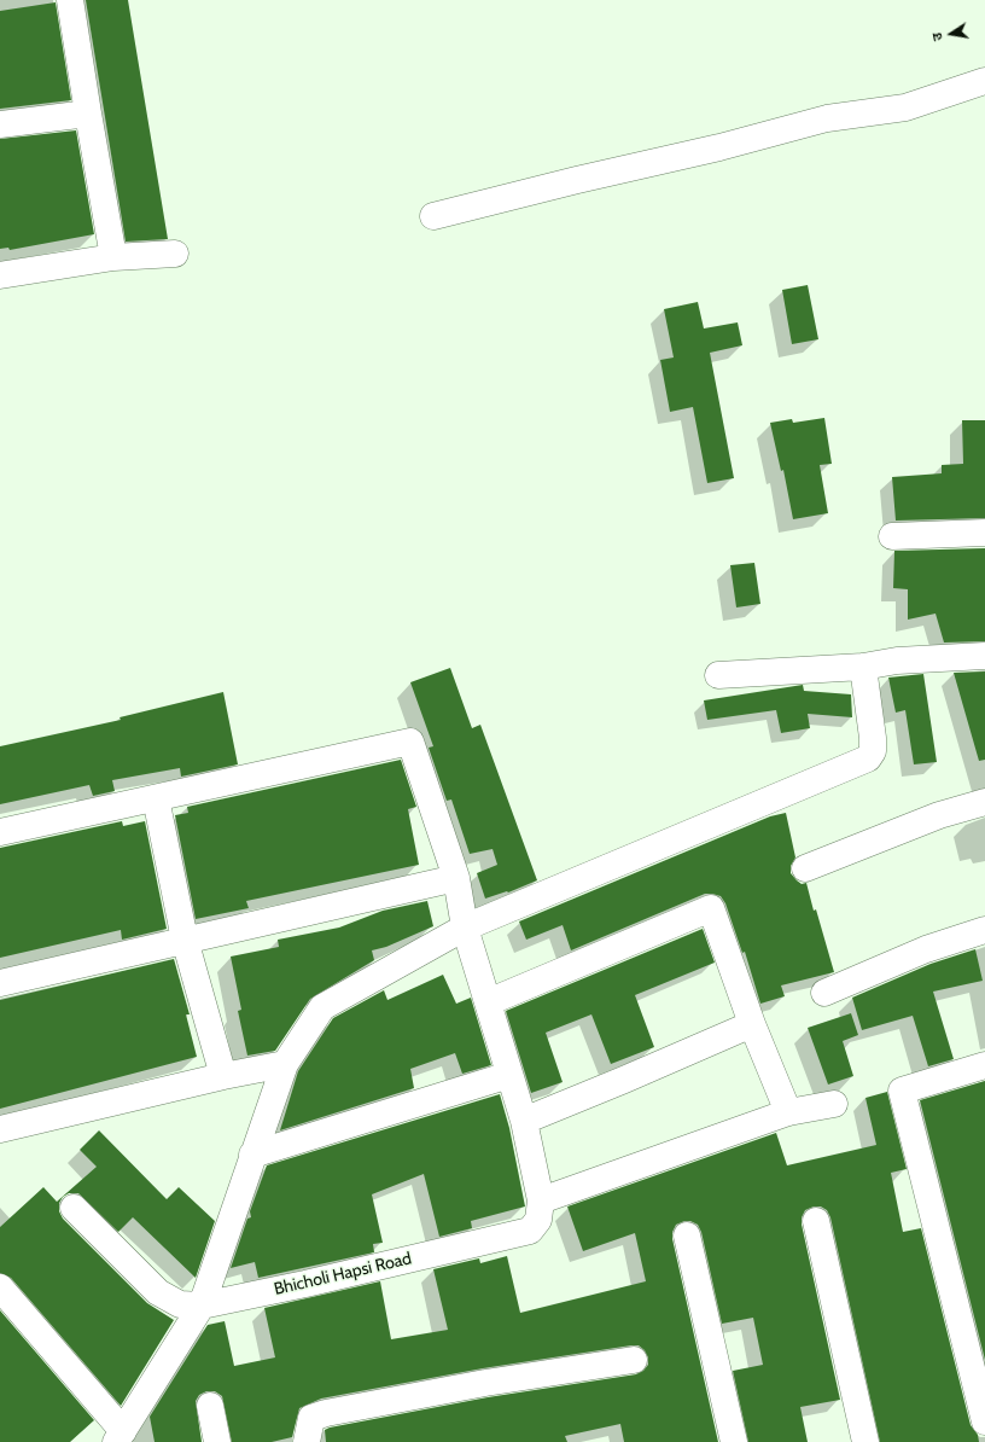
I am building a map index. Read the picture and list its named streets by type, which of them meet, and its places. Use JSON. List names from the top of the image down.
{
  "streets": {
    "street": ["Bhicholi Hapsi Road"]
  },
  "north": "left"
}
